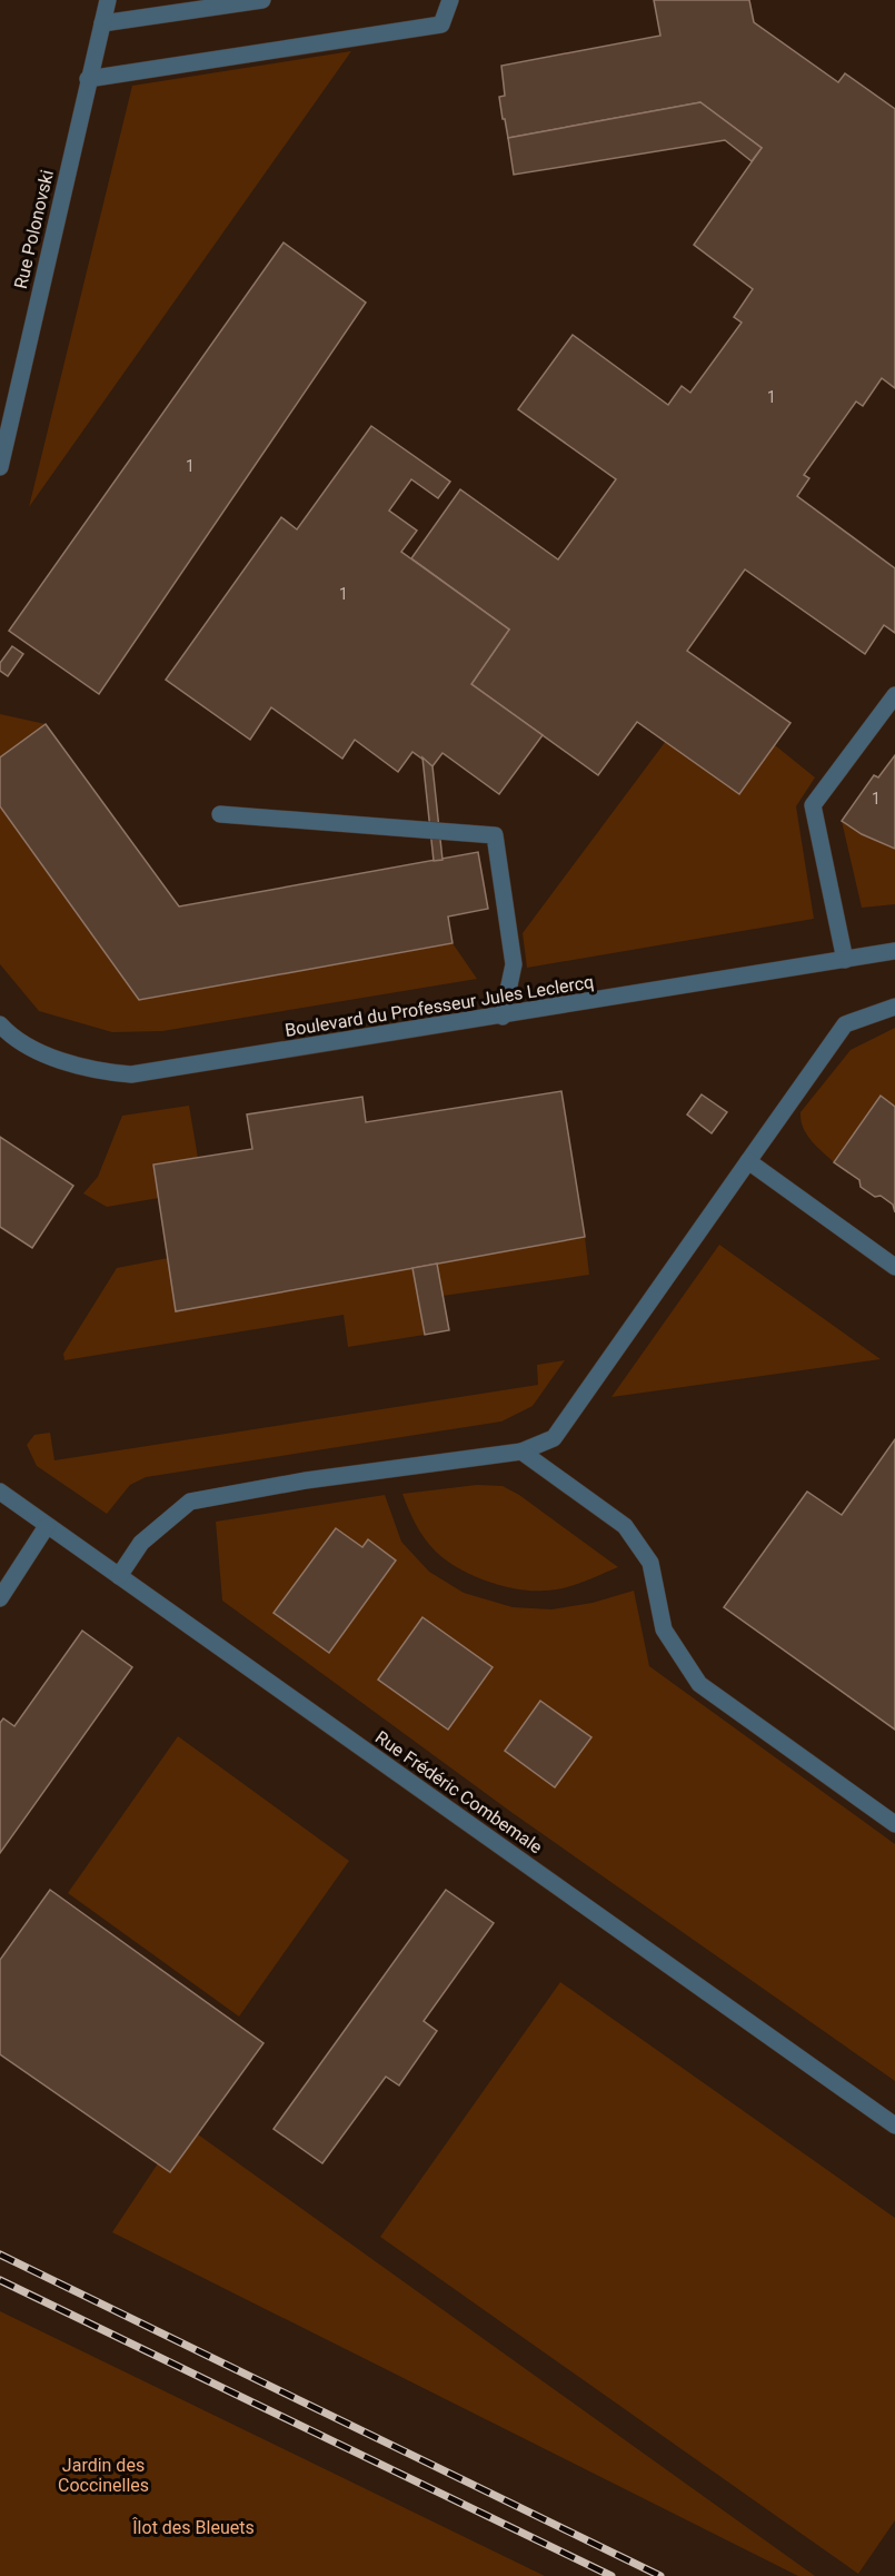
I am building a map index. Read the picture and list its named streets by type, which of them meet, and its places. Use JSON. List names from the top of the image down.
{
  "streets": {
    "street": ["Rue Polonovski", "Boulevard du Professeur Jules Leclercq", "Rue Frédéric Combemale"]
  },
  "parks": ["Jardin des Coccinelles", "Îlot des Bleuets"],
  "house_numbers": [
    "1",
    "1",
    "1",
    "1"
  ]
}
